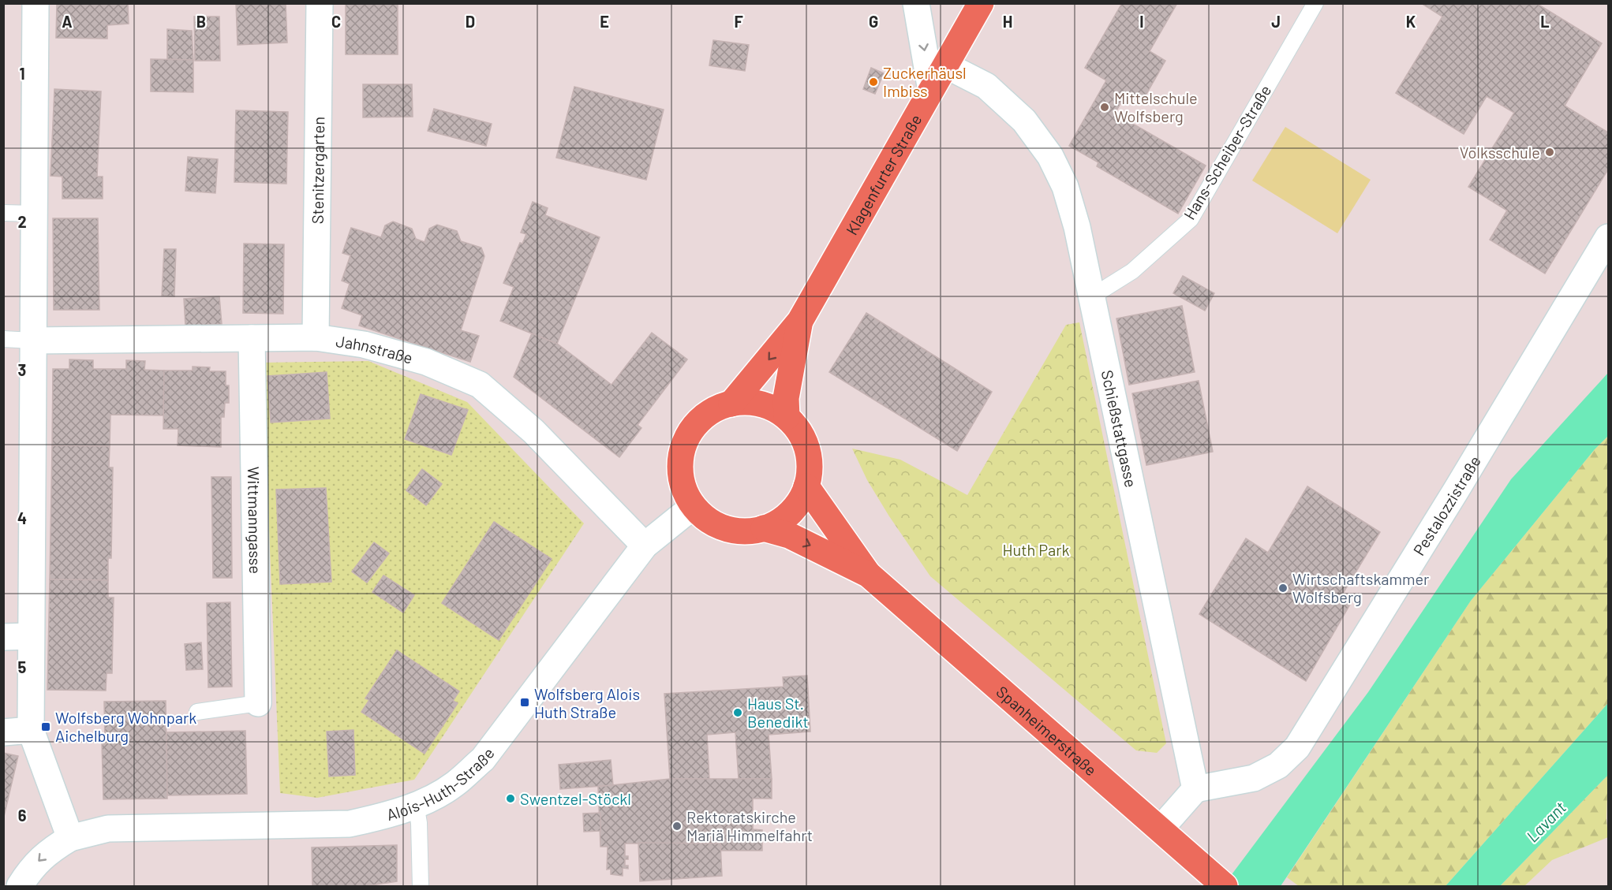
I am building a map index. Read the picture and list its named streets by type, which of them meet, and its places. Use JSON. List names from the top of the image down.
{
  "streets": {
    "main road": ["Klagenfurter Straße", "Spanheimerstraße"],
    "street": [
      "Stenitzergarten",
      "Jahnstraße",
      "Schießstattgasse",
      "Pestalozzistraße",
      "Wittmanngasse",
      "Alois-Huth-Straße"
    ],
    "lane": ["Hans-Scheiber-Straße"]
  },
  "crossings": [
    ["Hans-Scheiber-Straße", "Schießstattgasse"],
    ["Stenitzergarten", "Jahnstraße"],
    ["Klagenfurter Straße", "Schießstattgasse"],
    ["Klagenfurter Straße", "Spanheimerstraße"],
    ["Klagenfurter Straße", "Alois-Huth-Straße"],
    ["Jahnstraße", "Wittmanngasse"],
    ["Jahnstraße", "Alois-Huth-Straße"],
    ["Schießstattgasse", "Pestalozzistraße"],
    ["Spanheimerstraße", "Alois-Huth-Straße"]
  ],
  "water": ["Lavant"],
  "parks": ["Huth Park"],
  "places": {
    "other": [
      "Zuckerhäusl Imbiss",
      "Mittelschule Wolfsberg",
      "Volksschule",
      "Wirtschaftskammer Wolfsberg",
      "Haus St. Benedikt",
      "Swentzel-Stöckl",
      "Rektoratskirche Mariä Himmelfahrt"
    ],
    "transit": ["Wolfsberg Alois Huth Straße", "Wolfsberg Wohnpark Aichelburg"]
  },
  "grid": {
    "columns": [
      "A",
      "B",
      "C",
      "D",
      "E",
      "F",
      "G",
      "H",
      "I",
      "J",
      "K",
      "L"
    ],
    "rows": [
      "1",
      "2",
      "3",
      "4",
      "5",
      "6"
    ]
  }
}
